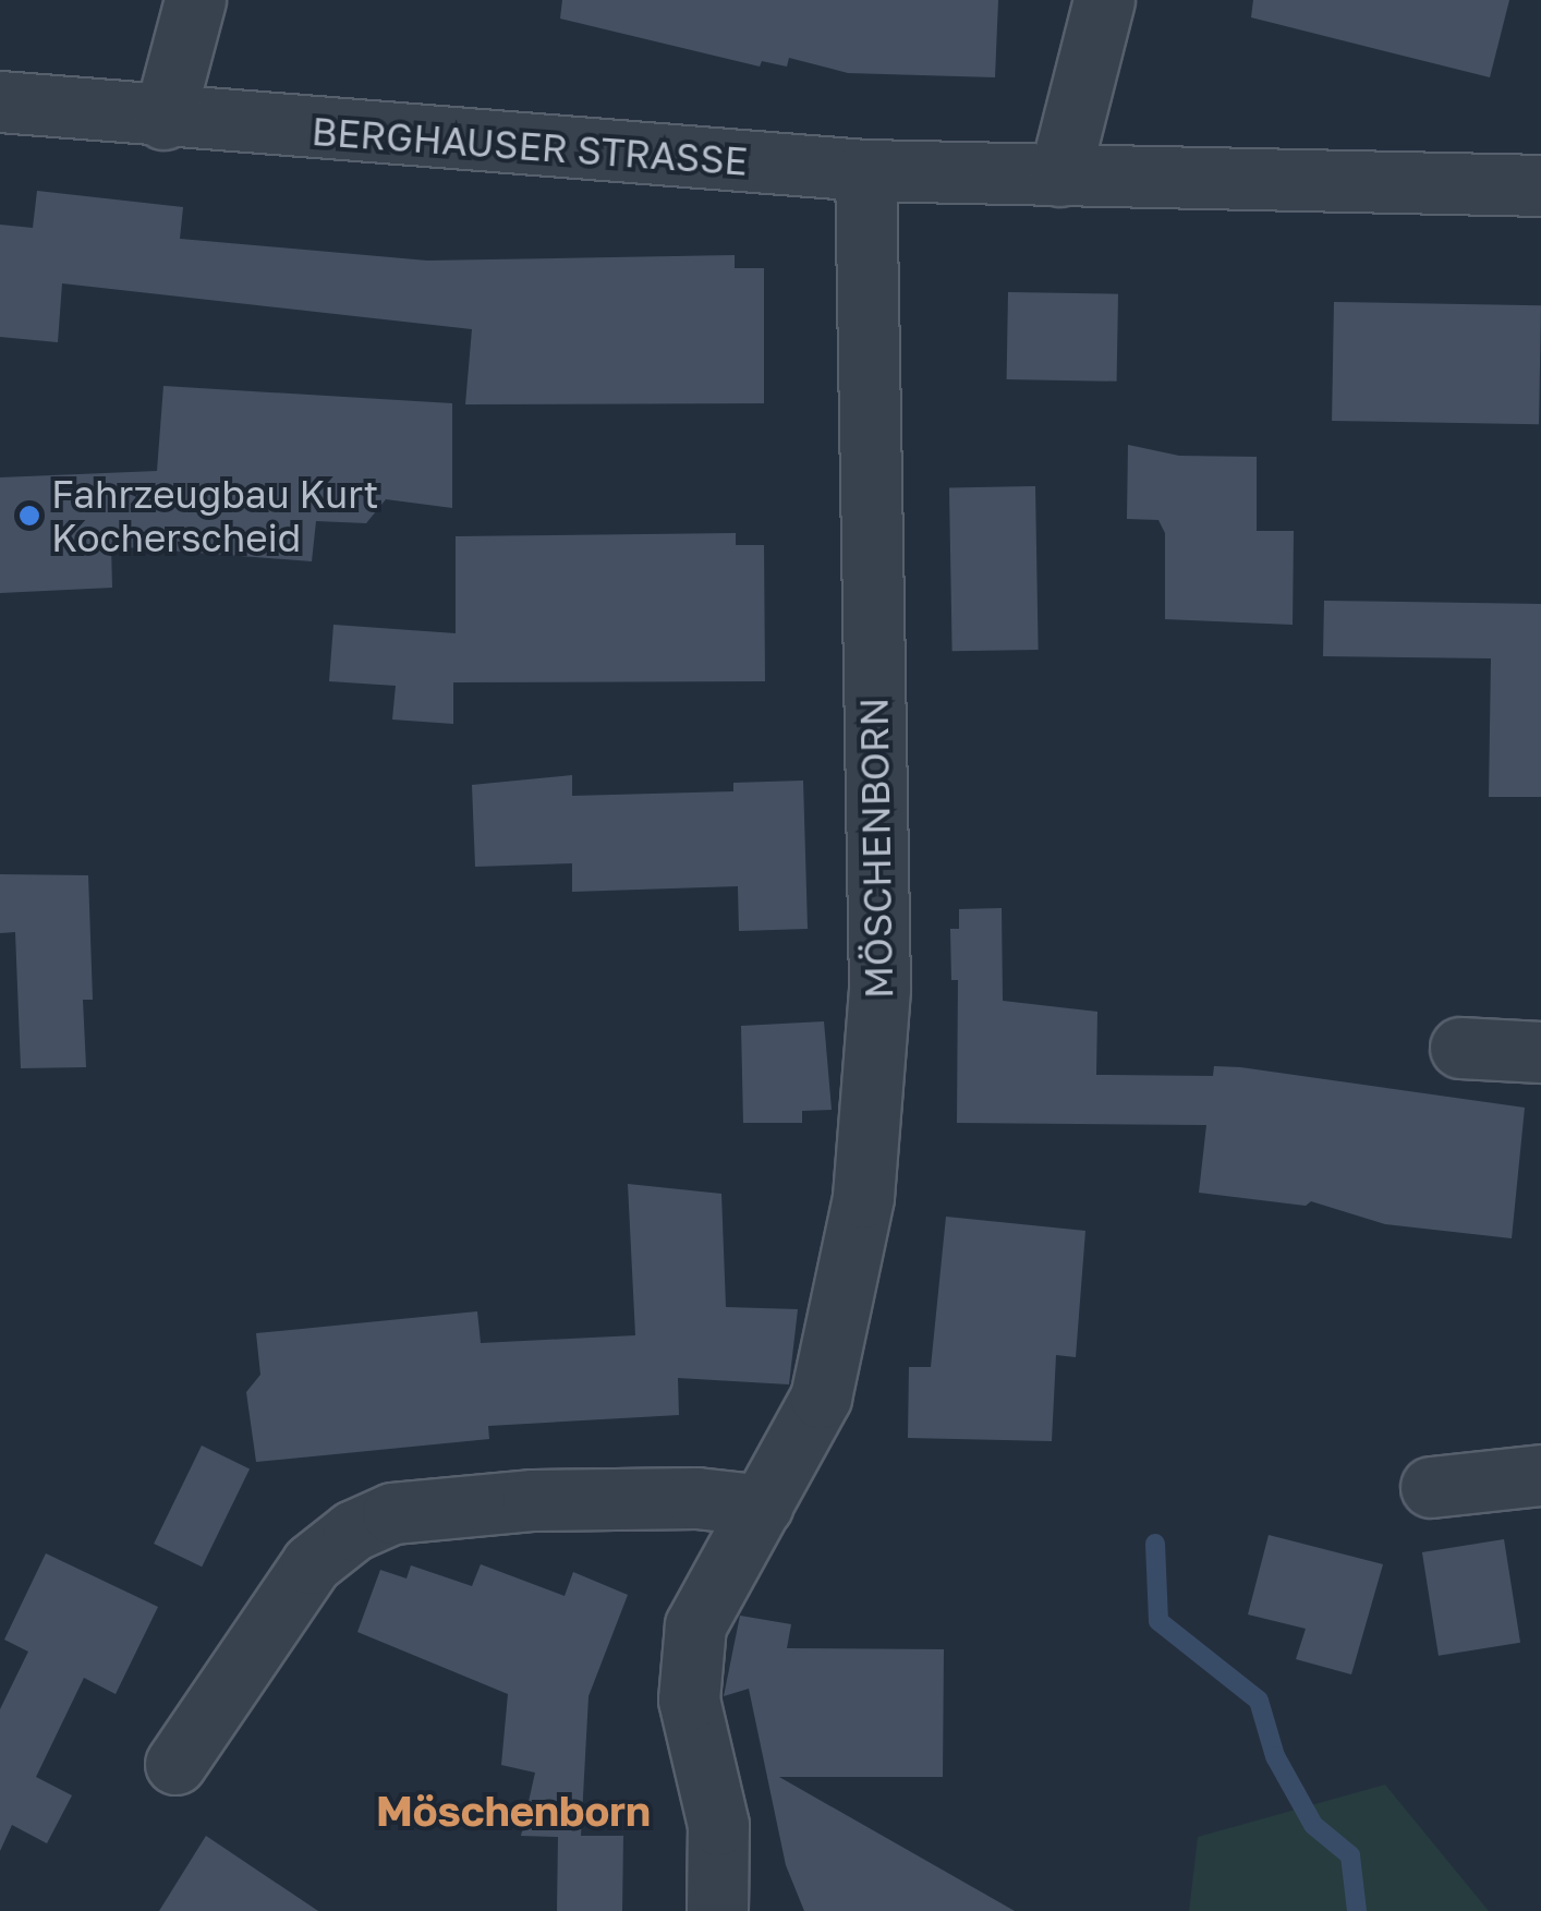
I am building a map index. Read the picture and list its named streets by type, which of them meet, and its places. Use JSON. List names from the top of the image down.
{
  "streets": {
    "street": ["BERGHAUSER STRASSE", "MÖSCHENBORN"]
  },
  "crossings": [
    ["BERGHAUSER STRASSE", "MÖSCHENBORN"]
  ],
  "districts": ["Möschenborn"],
  "places": ["Fahrzeugbau Kurt Kocherscheid"]
}
